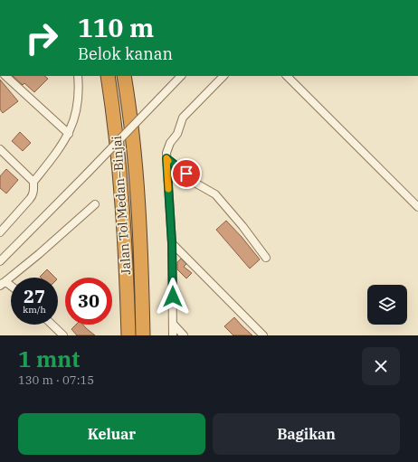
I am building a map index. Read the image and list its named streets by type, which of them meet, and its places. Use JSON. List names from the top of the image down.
{
  "streets": {
    "highway": ["Jalan Tol Medan–Binjai"]
  },
  "page": {
    "turn": ["110 m", "Belok kanan"],
    "speed": "27 km/h",
    "limit": "30",
    "heading": ["1 mnt", "130 m · 07:15"],
    "buttons": ["Keluar", "Bagikan"]
  }
}
